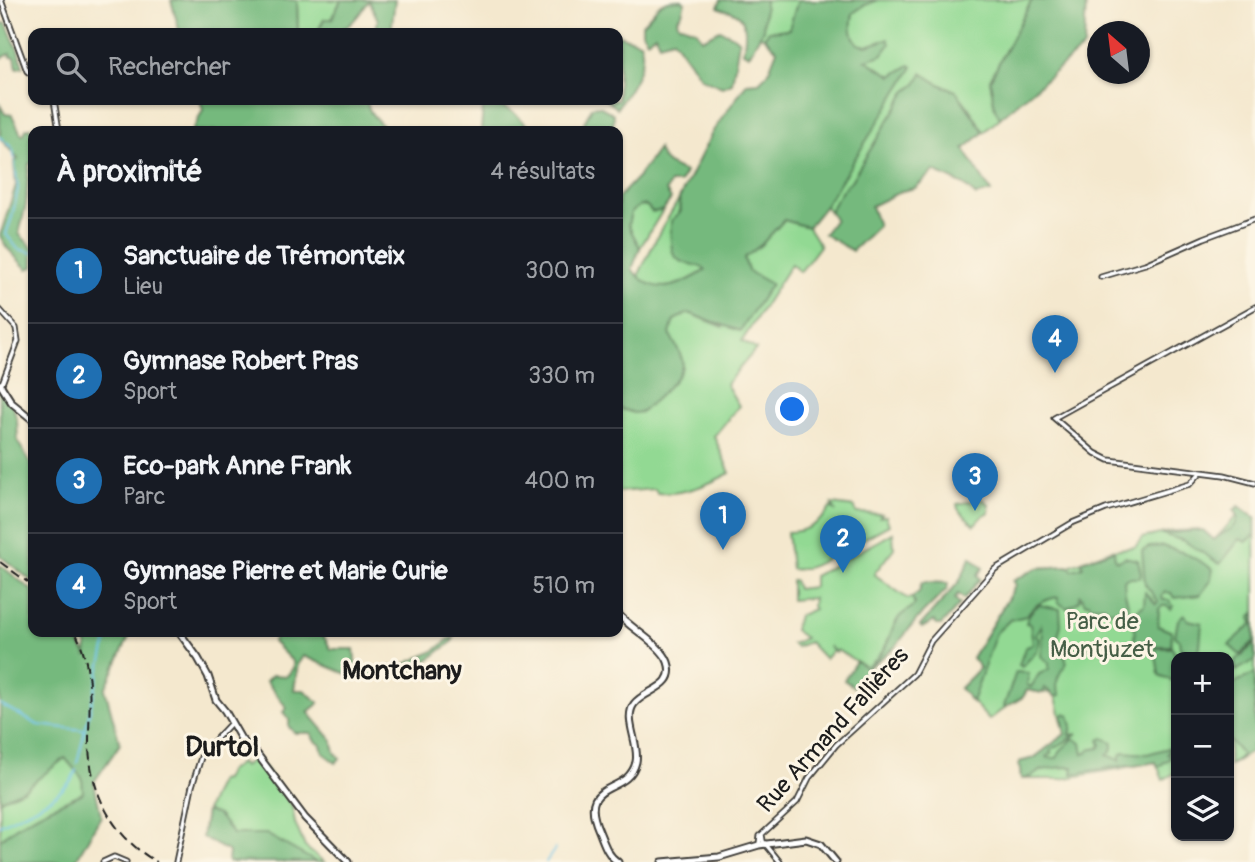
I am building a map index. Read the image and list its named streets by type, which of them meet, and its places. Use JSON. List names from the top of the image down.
{
  "streets": {
    "street": ["Rue Armand Fallières"]
  },
  "districts": ["Montchany", "Durtol"],
  "parks": ["Parc de Montjuzet"],
  "north": "top left",
  "page": {
    "search": "Rechercher",
    "heading": ["À proximité", "4 résultats"],
    "list": [
      {
        "mark": "1",
        "name": "Sanctuaire de Trémonteix",
        "note": "Lieu",
        "value": "300 m"
      },
      {
        "mark": "2",
        "name": "Gymnase Robert Pras",
        "note": "Sport",
        "value": "330 m"
      },
      {
        "mark": "3",
        "name": "Eco-park Anne Frank",
        "note": "Parc",
        "value": "400 m"
      },
      {
        "mark": "4",
        "name": "Gymnase Pierre et Marie Curie",
        "note": "Sport",
        "value": "510 m"
      }
    ],
    "pins": [
      "4",
      "3",
      "1",
      "2"
    ],
    "map_buttons": ["+", "−"]
  }
}
